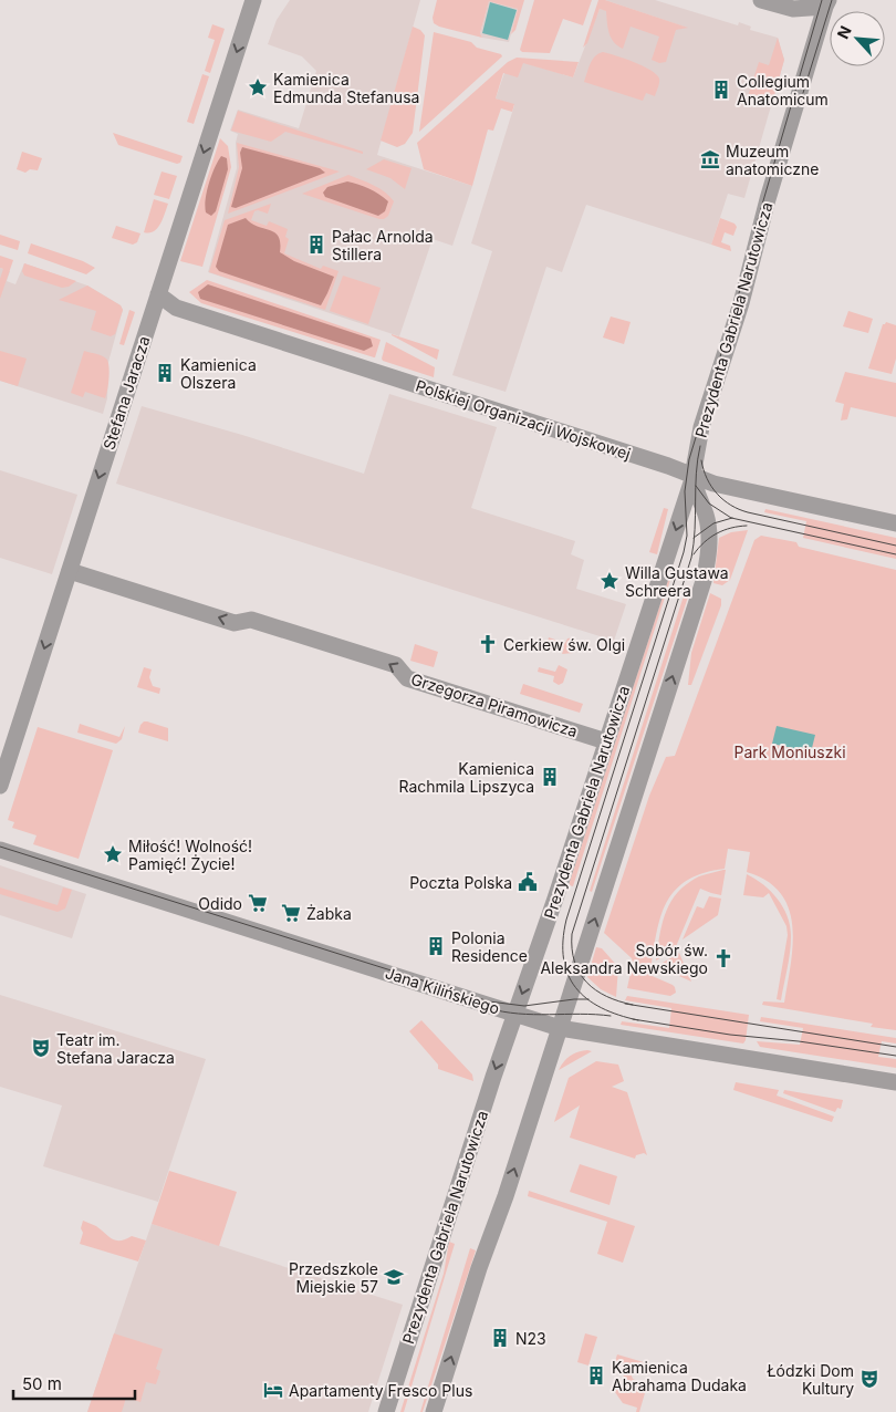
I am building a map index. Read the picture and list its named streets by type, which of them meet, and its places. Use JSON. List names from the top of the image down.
{
  "streets": {
    "street": [
      "Prezydenta Gabriela Narutowicza",
      "Stefana Jaracza",
      "Polskiej Organizacji Wojskowej",
      "Grzegorza Piramowicza",
      "Jana Kilińskiego"
    ]
  },
  "crossings": [
    ["Prezydenta Gabriela Narutowicza", "Polskiej Organizacji Wojskowej"],
    ["Prezydenta Gabriela Narutowicza", "Grzegorza Piramowicza"],
    ["Prezydenta Gabriela Narutowicza", "Jana Kilińskiego"],
    ["Stefana Jaracza", "Polskiej Organizacji Wojskowej"],
    ["Stefana Jaracza", "Grzegorza Piramowicza"]
  ],
  "one_way": ["Stefana Jaracza", "Grzegorza Piramowicza"],
  "parks": ["Park Moniuszki"],
  "places": {
    "place": ["Kamienica Edmunda Stefanusa", "Willa Gustawa Schreera", "Miłość! Wolność! Pamięć! Życie!"],
    "building": [
      "Collegium Anatomicum",
      "Pałac Arnolda Stillera",
      "Kamienica Olszera",
      "Kamienica Rachmila Lipszyca",
      "Polonia Residence",
      "N23",
      "Kamienica Abrahama Dudaka"
    ],
    "museum": ["Muzeum anatomiczne"],
    "church": ["Cerkiew św. Olgi", "Sobór św. Aleksandra Newskiego"],
    "public building": ["Poczta Polska"],
    "supermarket": ["Odido", "Żabka"],
    "theatre": ["Teatr im. Stefana Jaracza", "Łódzki Dom Kultury"],
    "school or university": ["Przedszkole Miejskie 57"],
    "hotel": ["Apartamenty Fresco Plus"]
  },
  "scale_bar": "50 m",
  "north": "top left"
}
